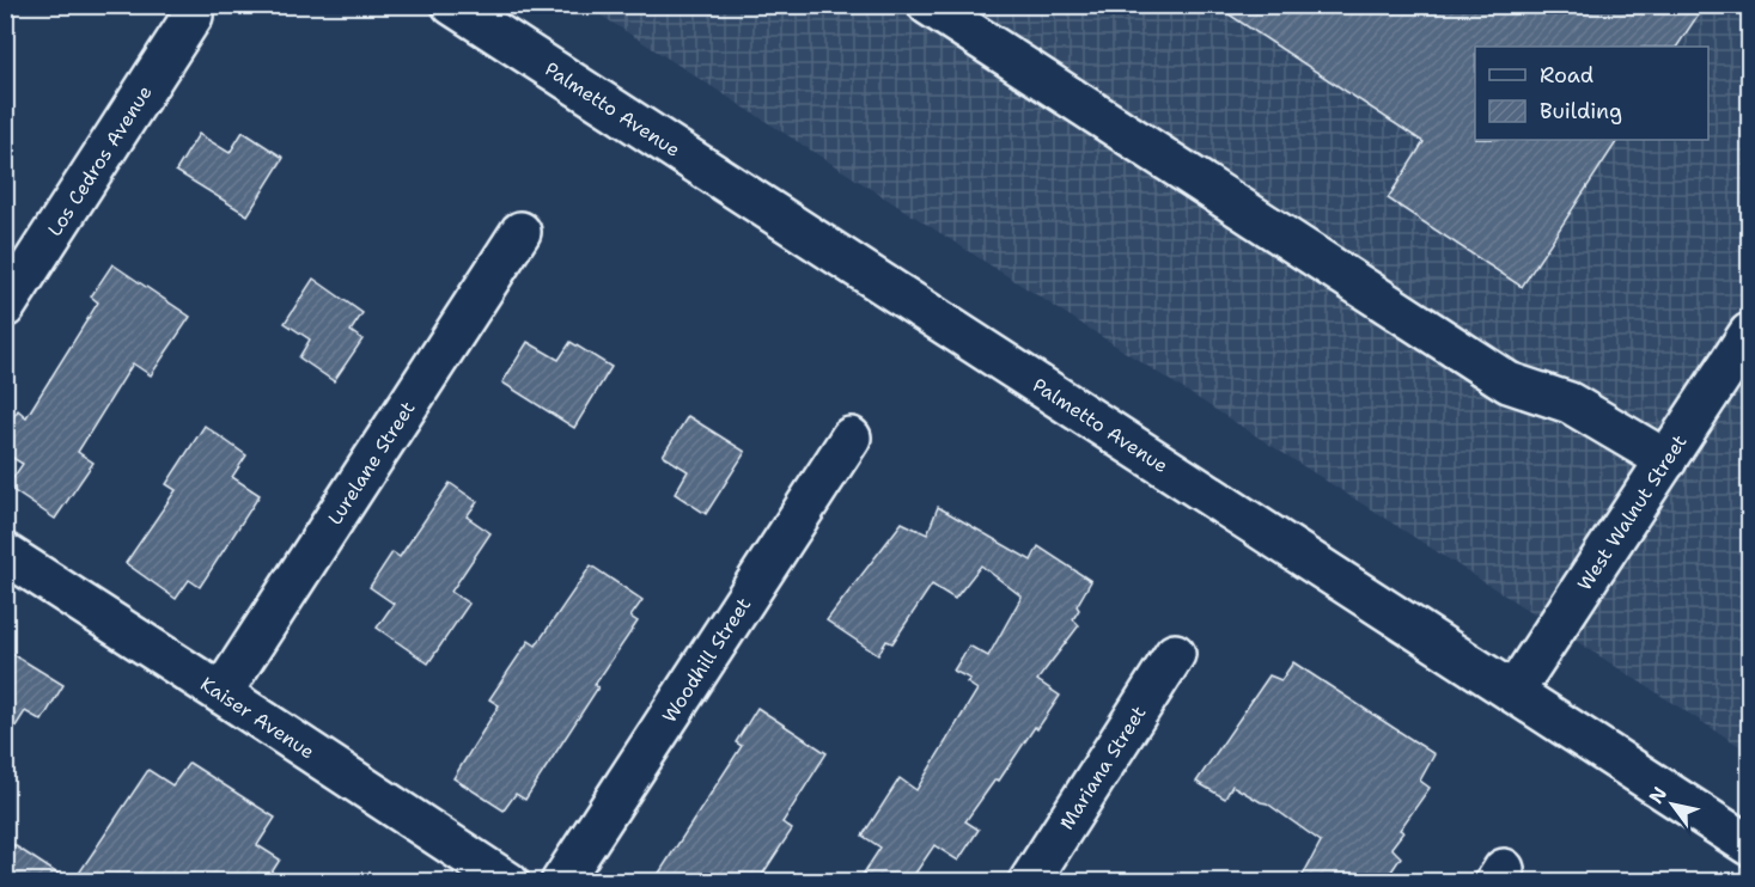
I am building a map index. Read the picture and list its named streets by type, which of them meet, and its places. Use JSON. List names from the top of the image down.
{
  "streets": {
    "street": [
      "Palmetto Avenue",
      "Los Cedros Avenue",
      "Lurelane Street",
      "West Walnut Street",
      "Woodhill Street",
      "Kaiser Avenue",
      "Mariana Street"
    ]
  },
  "crossings": [
    ["Palmetto Avenue", "West Walnut Street"],
    ["Lurelane Street", "Kaiser Avenue"]
  ],
  "legend": ["Road", "Building"],
  "north": "top left"
}
